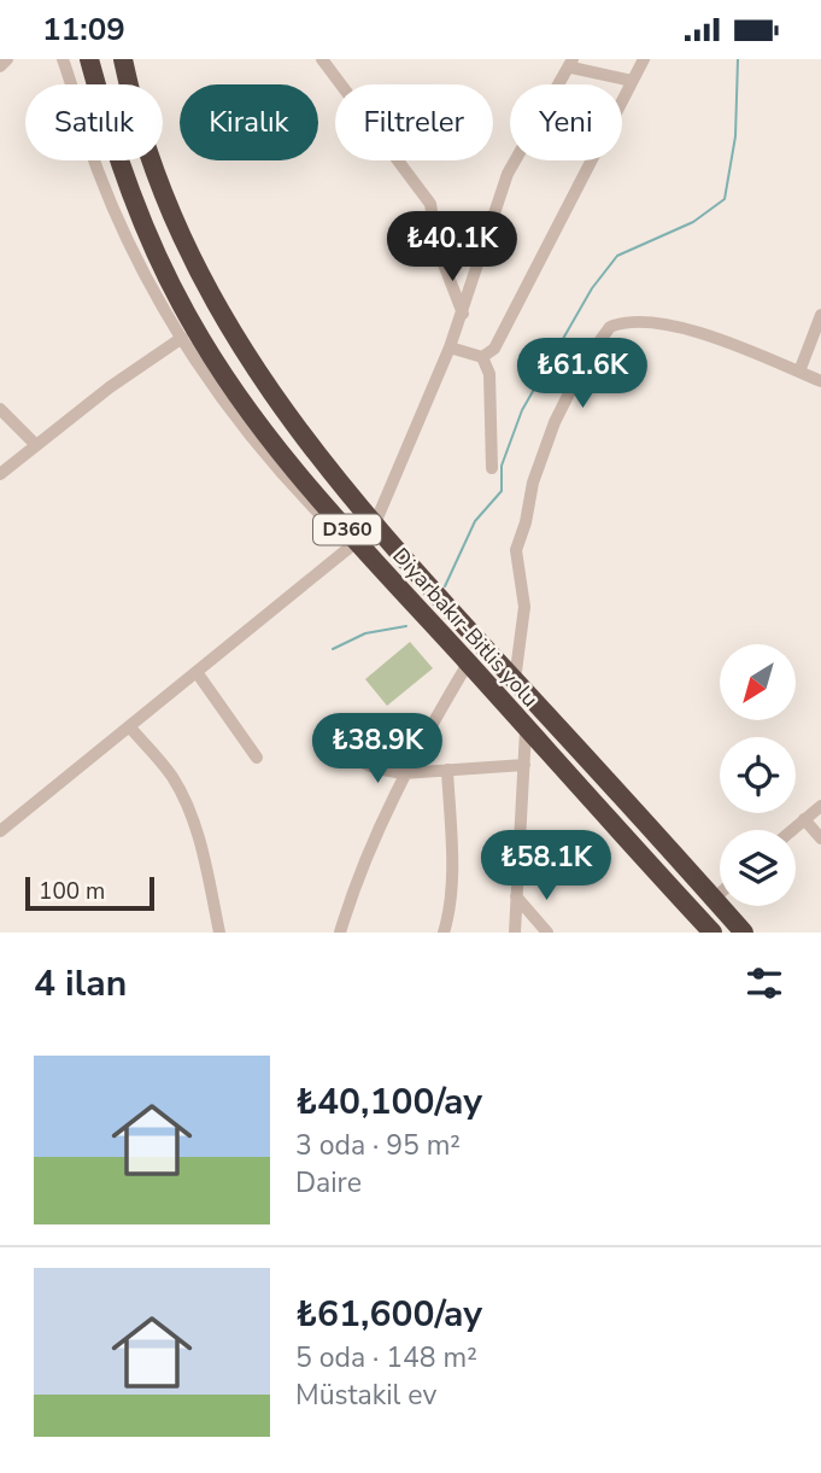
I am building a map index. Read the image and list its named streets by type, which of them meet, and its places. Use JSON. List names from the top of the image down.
{
  "streets": {
    "highway": ["D360", "Diyarbakır-Bitlis yolu"]
  },
  "scale_bar": "100 m",
  "north": "bottom left",
  "page": {
    "status": "11:09",
    "chip": [
      "Satılık",
      "Kiralık",
      "Filtreler",
      "Yeni"
    ],
    "price": [
      "₺40.1K",
      "₺61.6K",
      "₺38.9K",
      "₺58.1K"
    ],
    "scale": "100 m",
    "heading": "4 ilan",
    "list": [
      {
        "name": "₺40,100/ay",
        "note": "3 oda · 95 m² · Daire"
      },
      {
        "name": "₺61,600/ay",
        "note": "5 oda · 148 m² · Müstakil ev"
      }
    ]
  }
}
